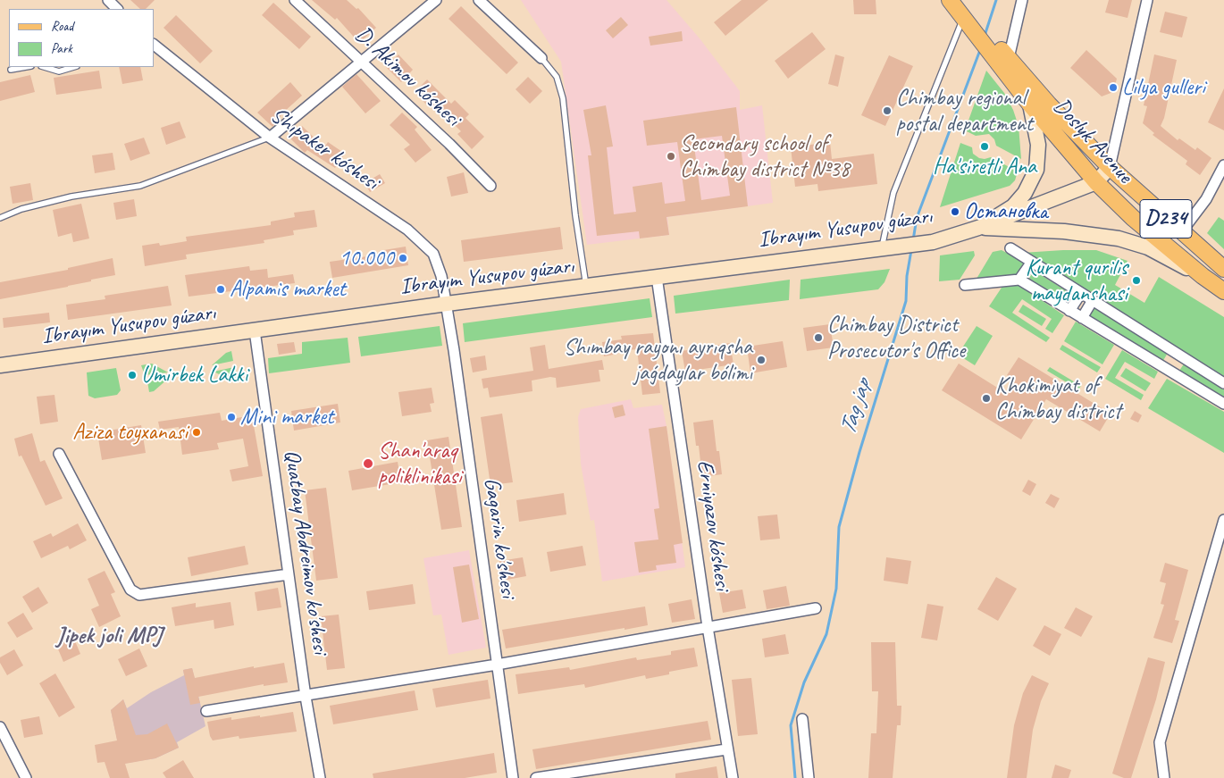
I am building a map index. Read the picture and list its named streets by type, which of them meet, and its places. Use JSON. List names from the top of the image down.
{
  "streets": {
    "main road": ["Doslyk Avenue", "D234", "Ibrayım Yusupov gúzarı"],
    "street": [
      "D. Akimov kóshesi",
      "Shıpaker kóshesi",
      "Erniyazov kóshesi",
      "Gagarin ko'shesi",
      "Quatbay Abdreimov ko'shesi"
    ]
  },
  "crossings": [
    ["Shıpaker kóshesi", "Ibrayım Yusupov gúzarı"],
    ["Shıpaker kóshesi", "Gagarin ko'shesi"],
    ["Ibrayım Yusupov gúzarı", "Erniyazov kóshesi"],
    ["Ibrayım Yusupov gúzarı", "Gagarin ko'shesi"],
    ["Ibrayım Yusupov gúzarı", "Quatbay Abdreimov ko'shesi"]
  ],
  "districts": ["Jipek joli MPJ"],
  "water": ["Tag jap"],
  "places": [
    "Lilya gulleri",
    "Chimbay regional postal department",
    "Ha'siretli Ana",
    "Secondary school of Chimbay district №38",
    "Остановка",
    "10.000",
    "Kurant qurilis maydanshasi",
    "Alpamis market",
    "Chimbay District Prosecutor's Office",
    "Shımbay rayonı ayrıqsha jaǵdaylar bólimi",
    "Umirbek Lakki",
    "Khokimiyat of Chimbay district",
    "Mini market",
    "Aziza toyxanasi",
    "Shan'araq poliklinikasi"
  ],
  "legend": ["Road", "Park"]
}
